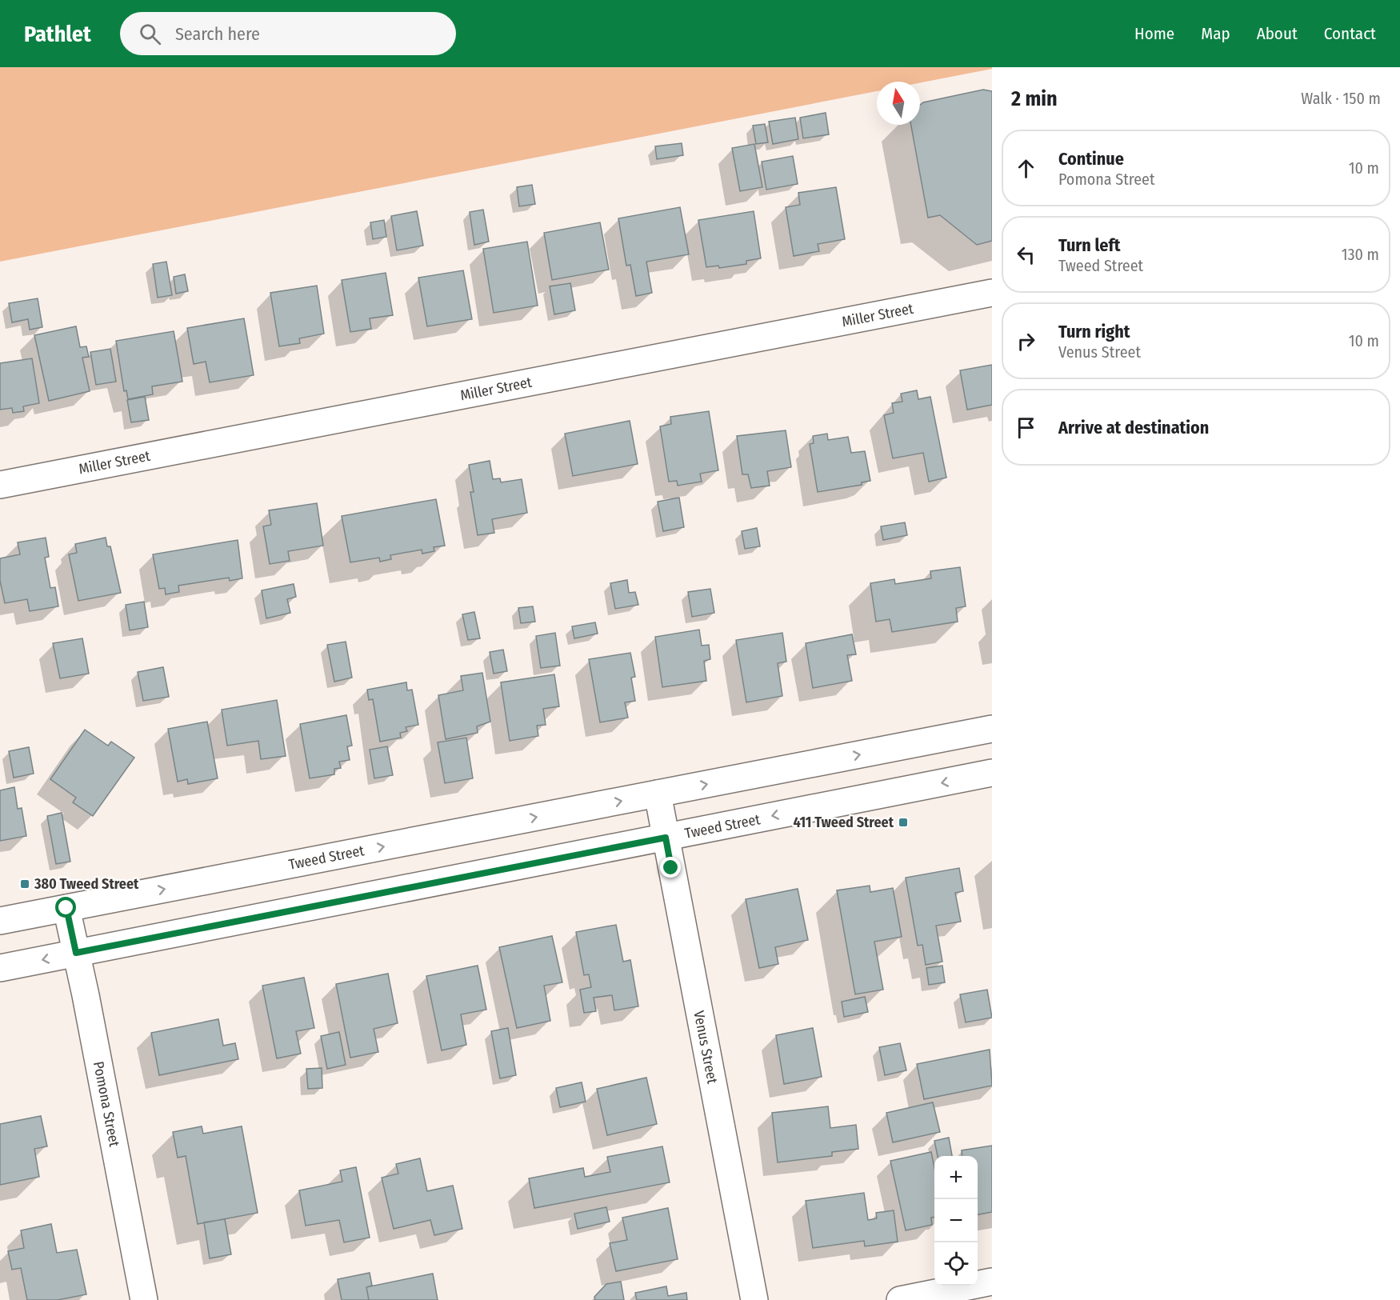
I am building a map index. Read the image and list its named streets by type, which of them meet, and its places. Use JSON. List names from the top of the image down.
{
  "streets": {
    "street": [
      "Miller Street",
      "Tweed Street",
      "Venus Street",
      "Pomona Street"
    ]
  },
  "crossings": [
    ["Tweed Street", "Venus Street"],
    ["Tweed Street", "Pomona Street"]
  ],
  "places": {
    "transit": ["411 Tweed Street", "380 Tweed Street"]
  },
  "north": "top",
  "page": {
    "header": "Pathlet",
    "search": "Search here",
    "nav": [
      "Home",
      "Map",
      "About",
      "Contact"
    ],
    "heading": ["2 min", "Walk · 150 m"],
    "list": [
      ["Continue", "Pomona Street", "10 m"],
      ["Turn left", "Tweed Street", "130 m"],
      ["Turn right", "Venus Street", "10 m"],
      "Arrive at destination"
    ],
    "map_buttons": ["+", "−"]
  }
}
